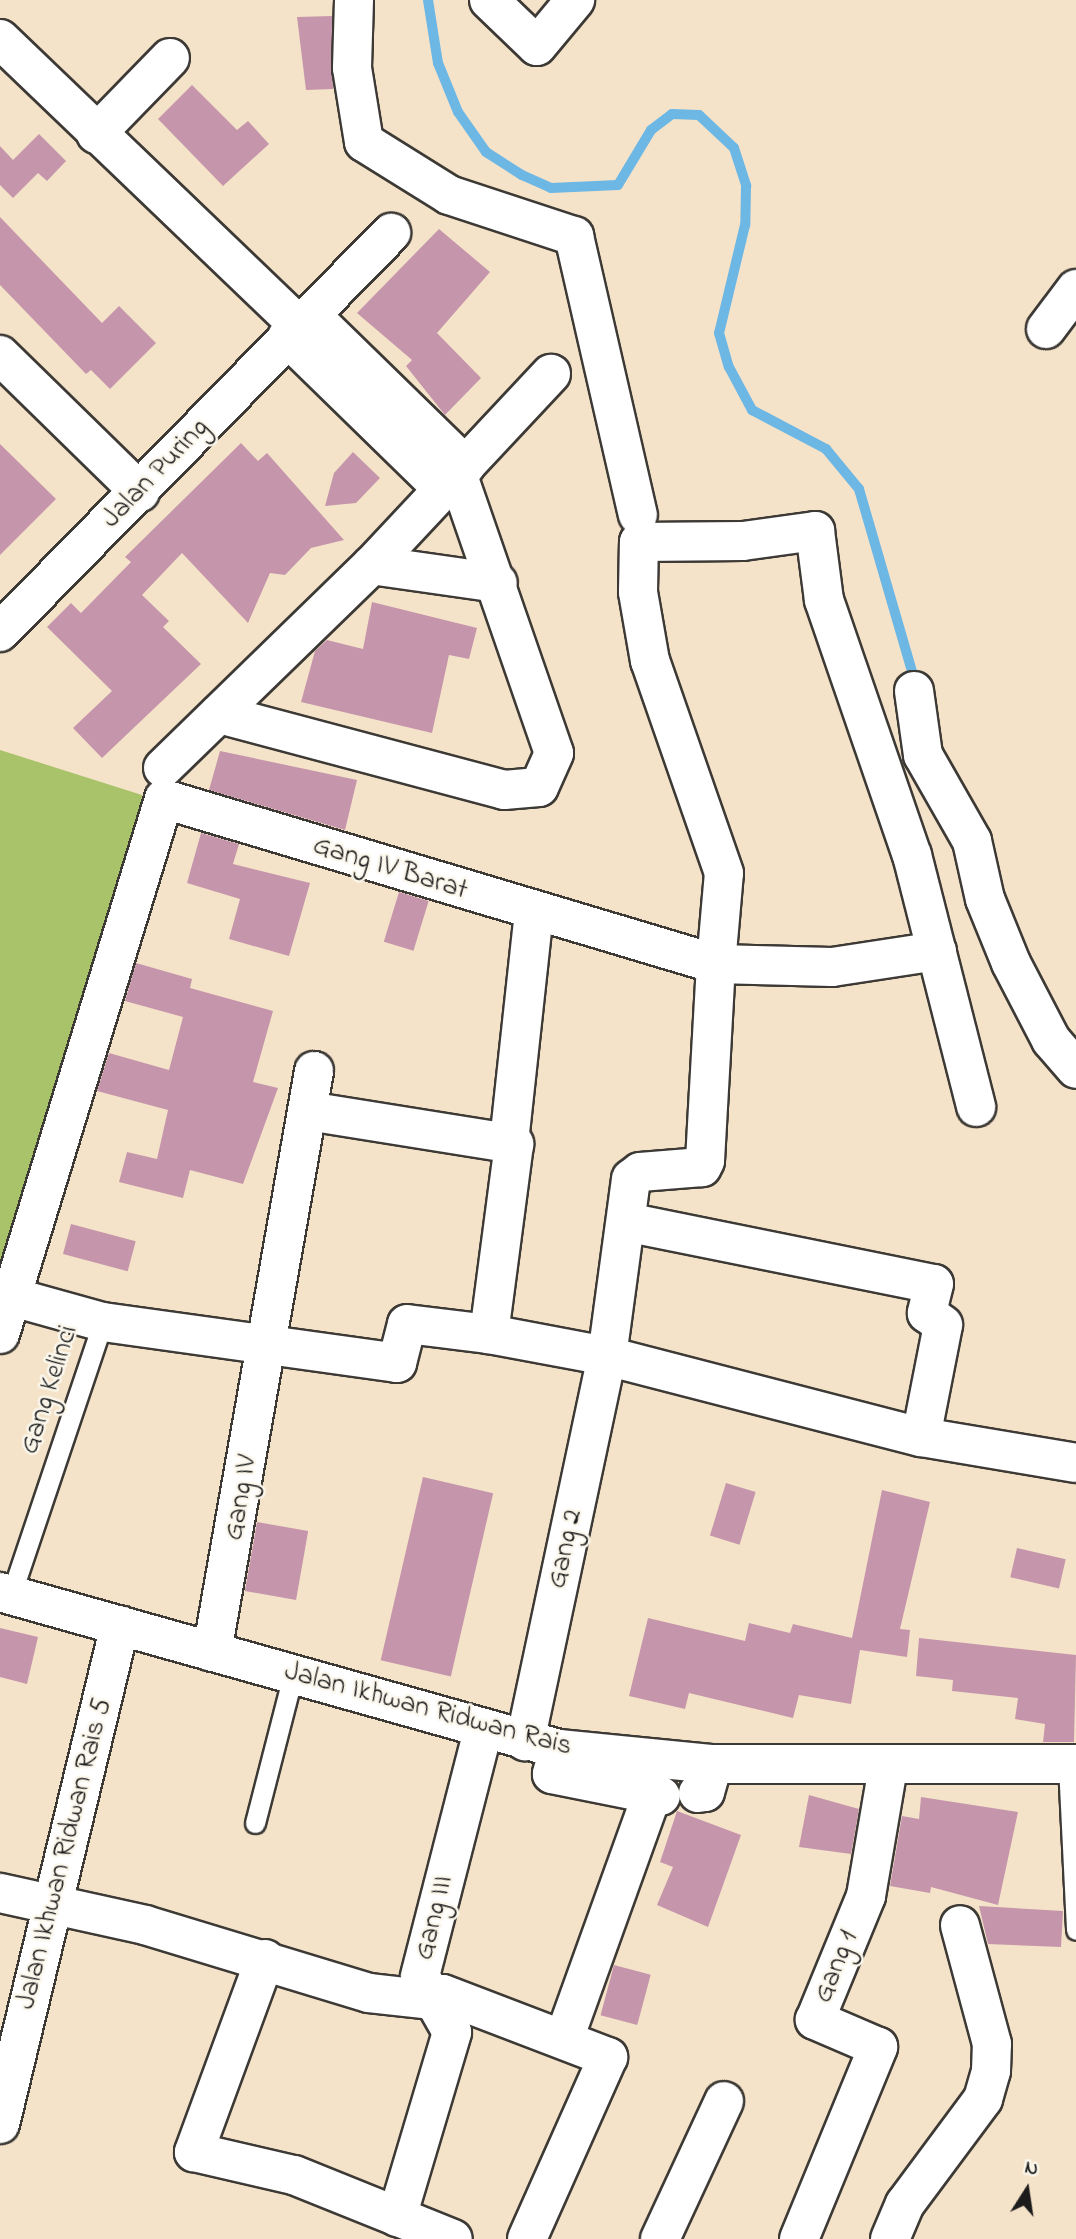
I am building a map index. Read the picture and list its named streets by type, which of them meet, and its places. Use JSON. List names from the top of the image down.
{
  "streets": {
    "street": [
      "Jalan Puring",
      "Gang IV Barat",
      "Gang IV",
      "Gang 2",
      "Jalan Ikhwan Ridwan Rais",
      "Jalan Ikhwan Ridwan Rais 5",
      "Gang III",
      "Gang 1"
    ],
    "lane": ["Gang Kelinci"]
  },
  "crossings": [
    ["Gang Kelinci", "Jalan Ikhwan Ridwan Rais"],
    ["Gang IV", "Jalan Ikhwan Ridwan Rais"],
    ["Gang 2", "Jalan Ikhwan Ridwan Rais"],
    ["Jalan Ikhwan Ridwan Rais", "Jalan Ikhwan Ridwan Rais 5"],
    ["Jalan Ikhwan Ridwan Rais", "Gang III"],
    ["Jalan Ikhwan Ridwan Rais", "Gang 1"]
  ],
  "north": "top"
}
